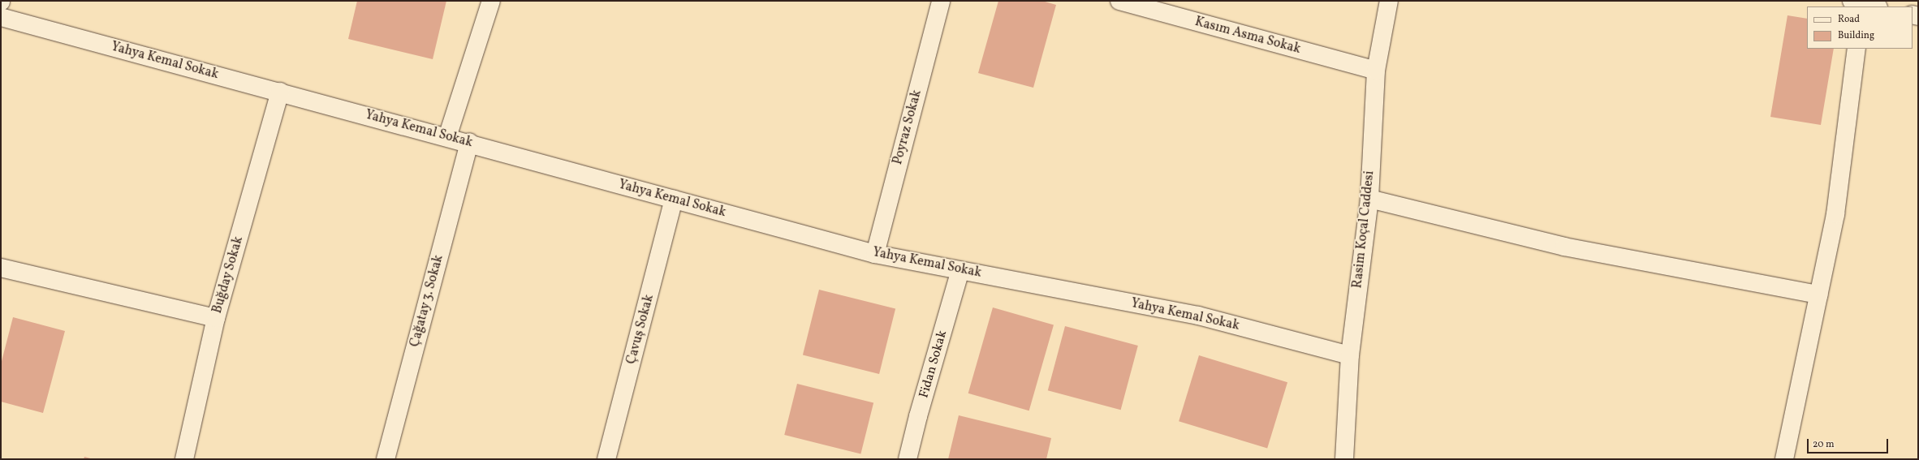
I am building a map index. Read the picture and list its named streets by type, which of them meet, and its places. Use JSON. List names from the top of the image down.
{
  "streets": {
    "street": [
      "Kasım Asma Sokak",
      "Yahya Kemal Sokak",
      "Poyraz Sokak",
      "Rasim Koçal Caddesi",
      "Buğday Sokak",
      "Çağatay 3. Sokak",
      "Çavuş Sokak",
      "Fidan Sokak"
    ]
  },
  "crossings": [
    ["Kasım Asma Sokak", "Rasim Koçal Caddesi"],
    ["Yahya Kemal Sokak", "Poyraz Sokak"],
    ["Yahya Kemal Sokak", "Rasim Koçal Caddesi"],
    ["Yahya Kemal Sokak", "Buğday Sokak"],
    ["Yahya Kemal Sokak", "Çağatay 3. Sokak"],
    ["Yahya Kemal Sokak", "Çavuş Sokak"],
    ["Yahya Kemal Sokak", "Fidan Sokak"]
  ],
  "legend": ["Road", "Building"],
  "scale_bar": "20 m"
}
